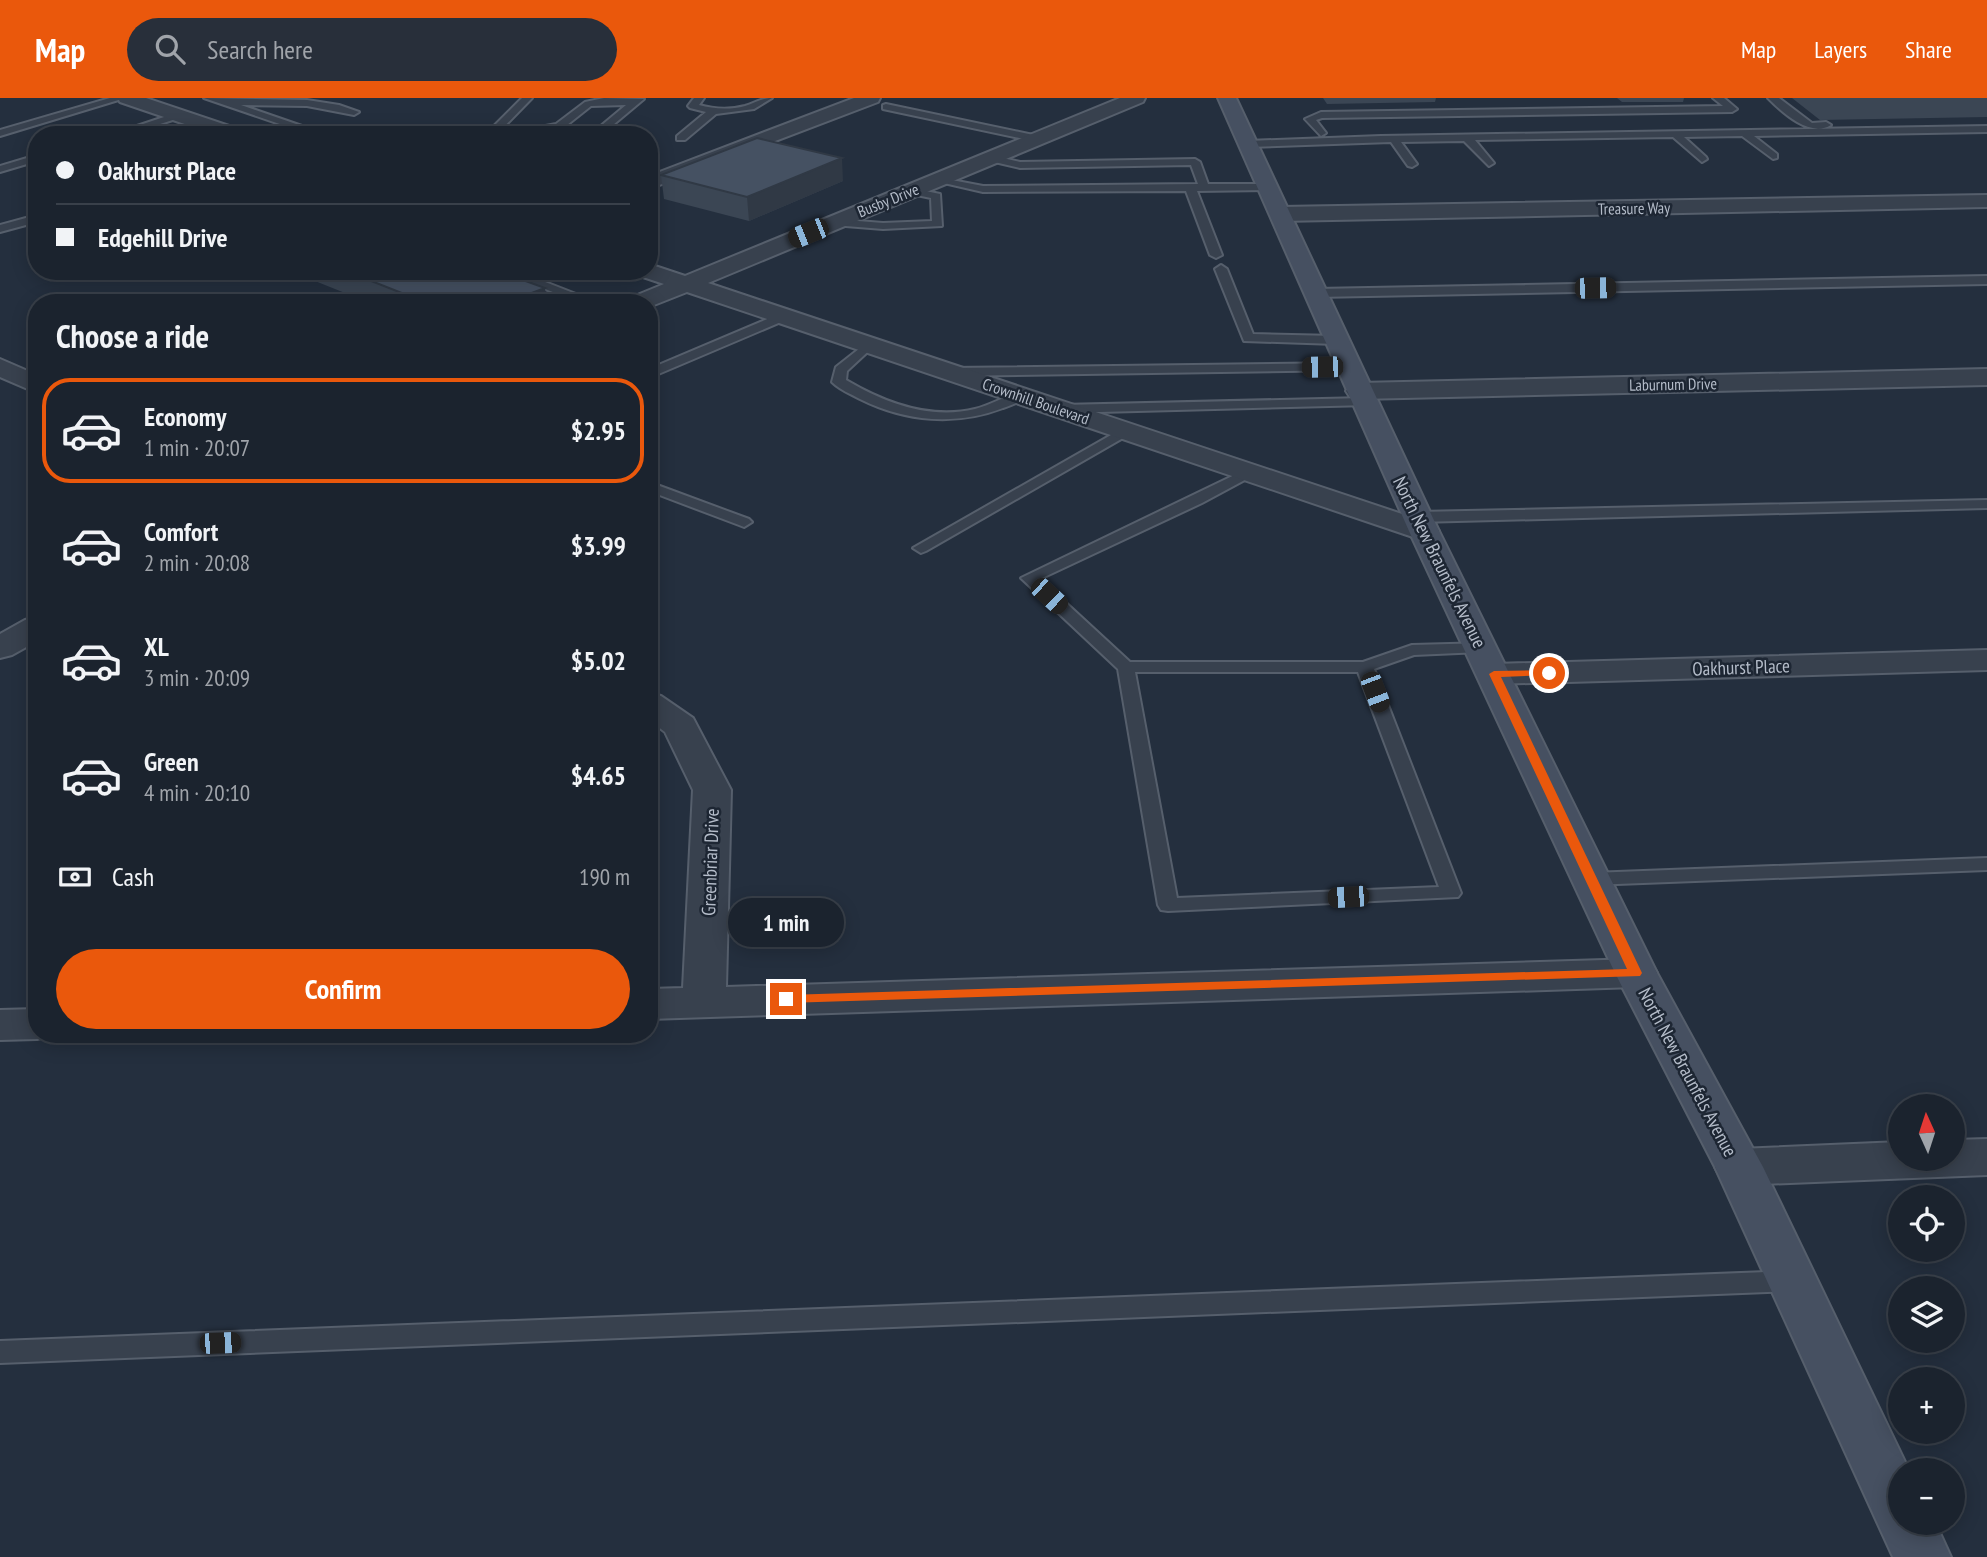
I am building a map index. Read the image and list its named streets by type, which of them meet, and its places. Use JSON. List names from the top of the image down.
{
  "streets": {
    "street": [
      "Busby Drive",
      "Treasure Way",
      "Laburnum Drive",
      "Crownhill Boulevard",
      "North New Braunfels Avenue",
      "Oakhurst Place",
      "Greenbriar Drive"
    ]
  },
  "crossings": [
    ["Busby Drive", "Crownhill Boulevard"],
    ["Treasure Way", "North New Braunfels Avenue"],
    ["Laburnum Drive", "North New Braunfels Avenue"],
    ["Crownhill Boulevard", "North New Braunfels Avenue"],
    ["North New Braunfels Avenue", "Oakhurst Place"]
  ],
  "north": "top",
  "page": {
    "header": "Map",
    "search": "Search here",
    "nav": ["Map", "Layers", "Share"],
    "banner": ["Oakhurst Place", "Edgehill Drive"],
    "heading": "Choose a ride",
    "list": [
      {
        "name": "Economy",
        "note": "1 min · 20:07",
        "value": "$2.95"
      },
      {
        "name": "Comfort",
        "note": "2 min · 20:08",
        "value": "$3.99"
      },
      {
        "name": "XL",
        "note": "3 min · 20:09",
        "value": "$5.02"
      },
      {
        "name": "Green",
        "note": "4 min · 20:10",
        "value": "$4.65"
      }
    ],
    "pay": ["Cash", "190 m"],
    "bubble": "1 min",
    "buttons": "Confirm",
    "map_buttons": ["+", "−"]
  }
}
